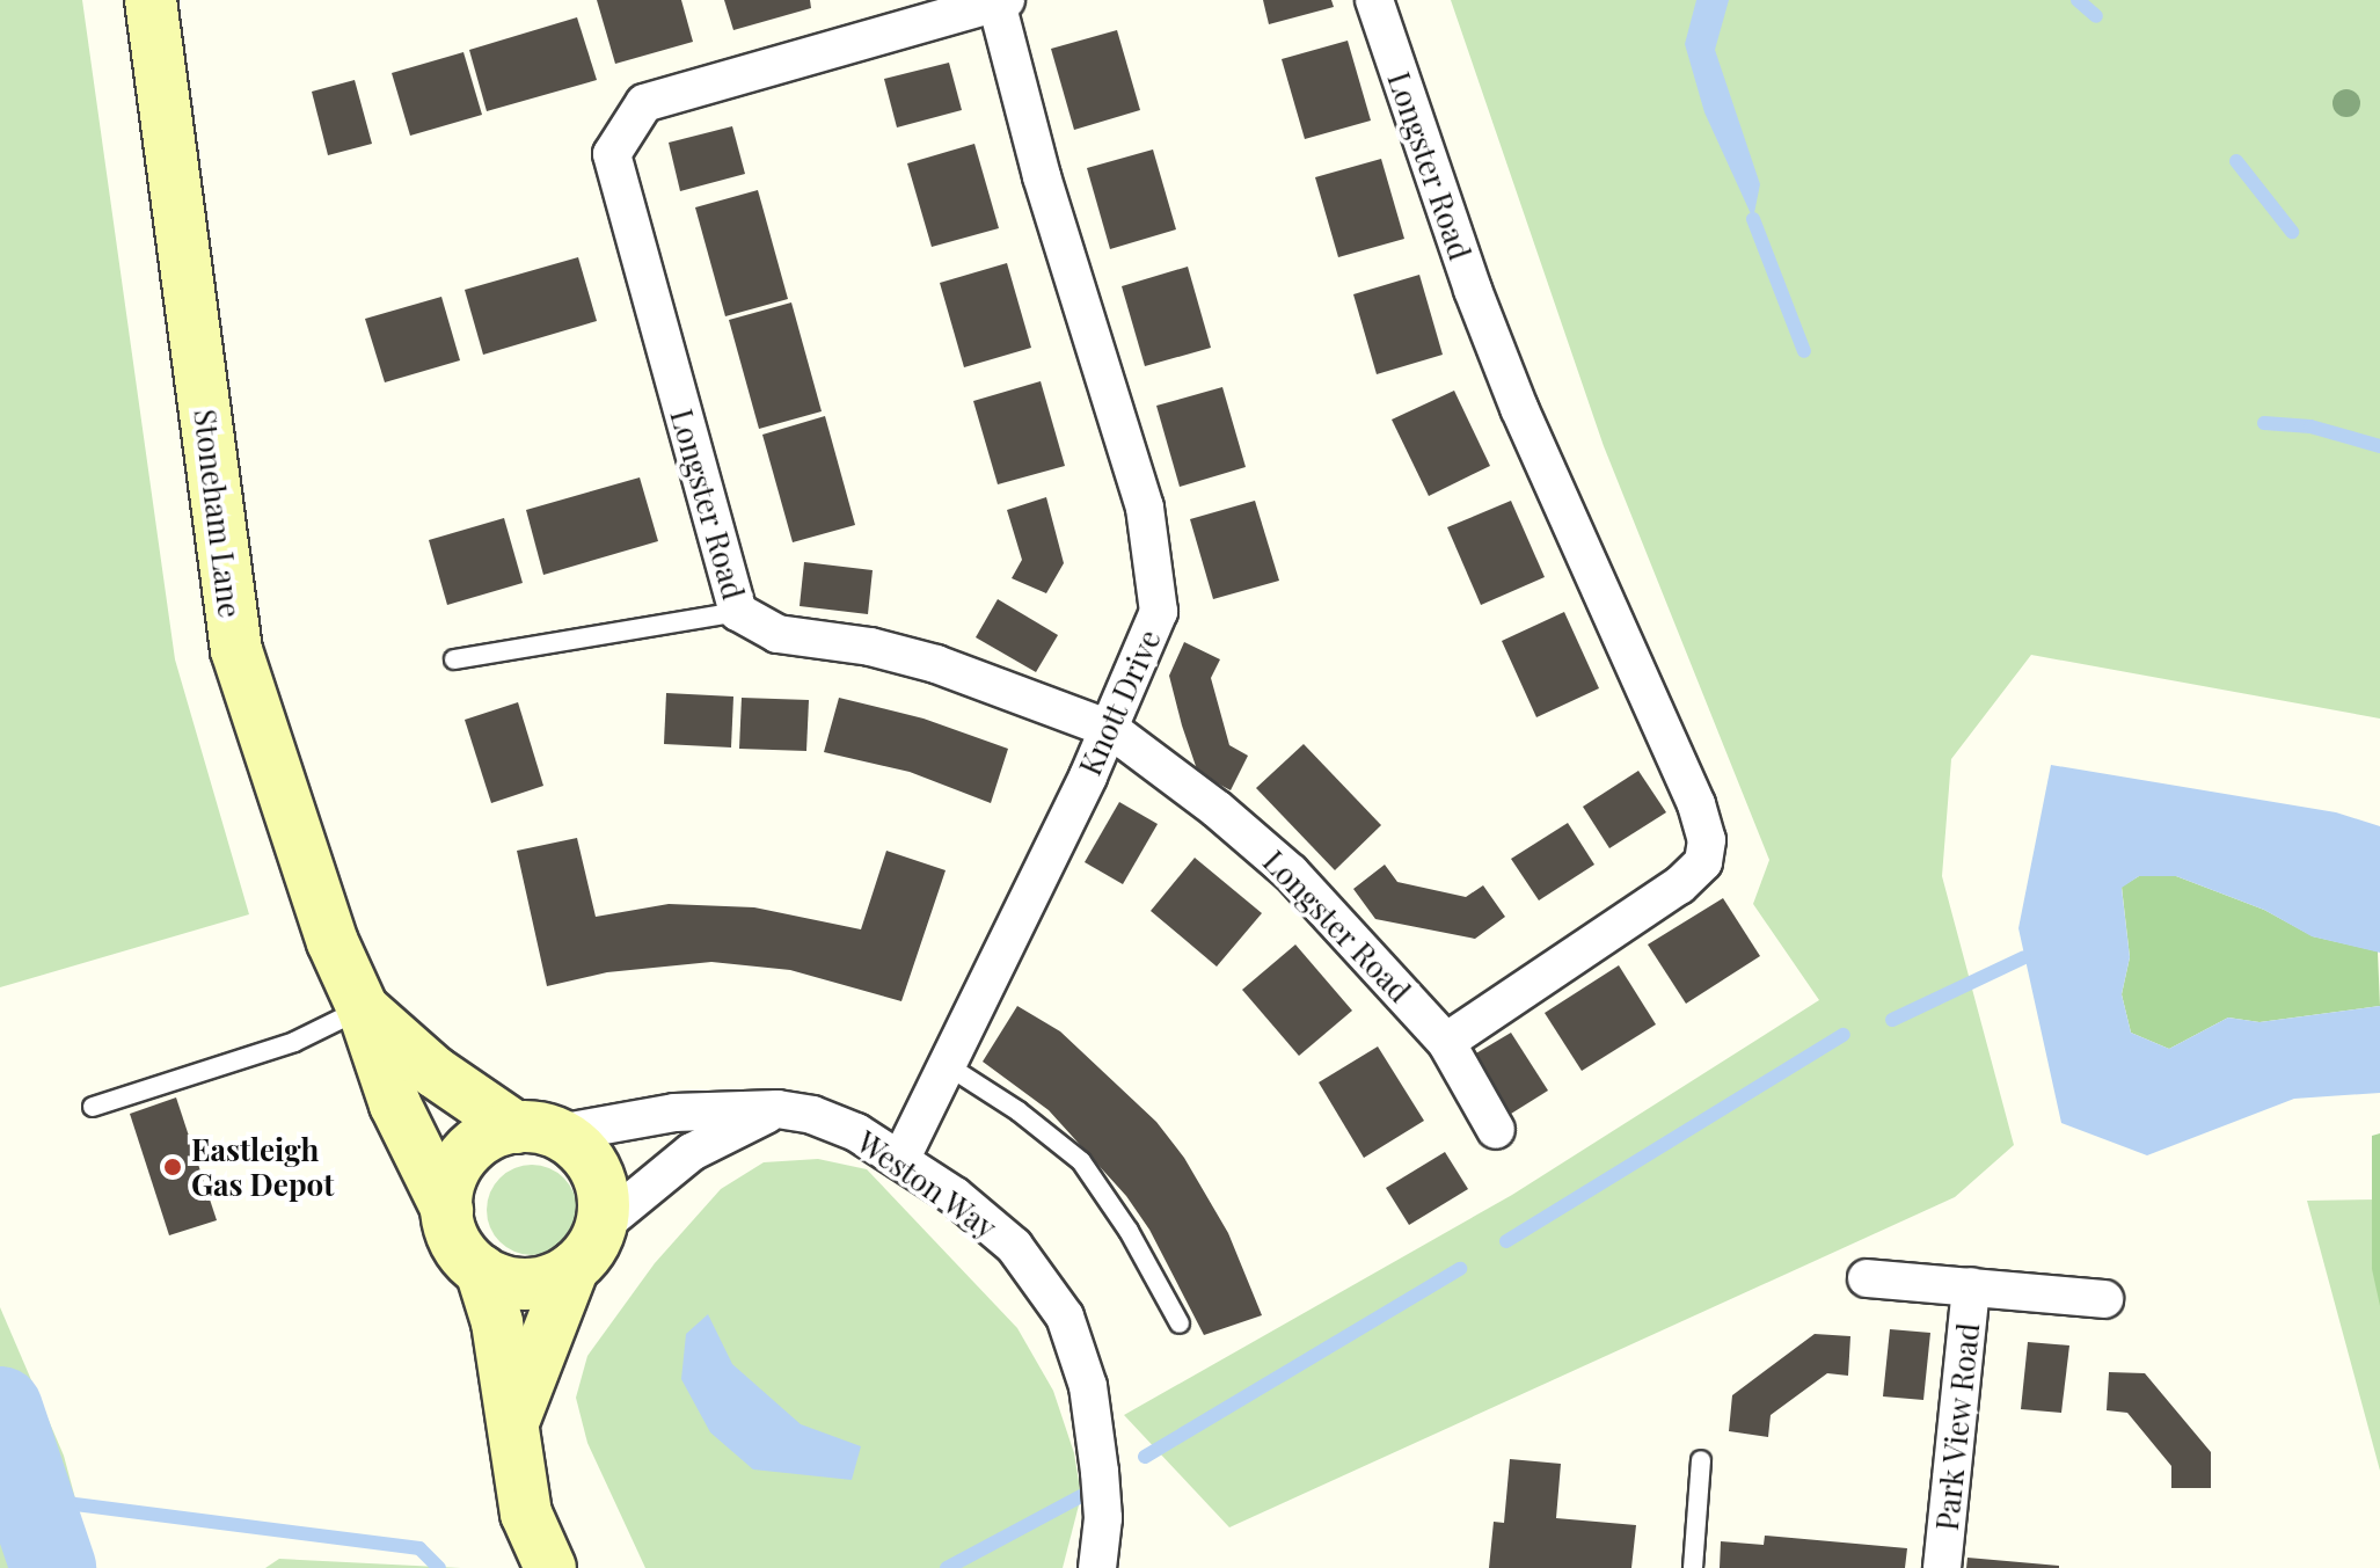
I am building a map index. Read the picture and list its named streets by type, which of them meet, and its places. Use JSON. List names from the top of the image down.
{
  "streets": {
    "street": [
      "Longster Road",
      "Stoneham Lane",
      "Knott Drive",
      "Weston Way",
      "Park View Road"
    ]
  },
  "crossings": [
    ["Longster Road", "Knott Drive"],
    ["Stoneham Lane", "Weston Way"],
    ["Knott Drive", "Weston Way"]
  ],
  "places": ["Eastleigh Gas Depot"]
}
